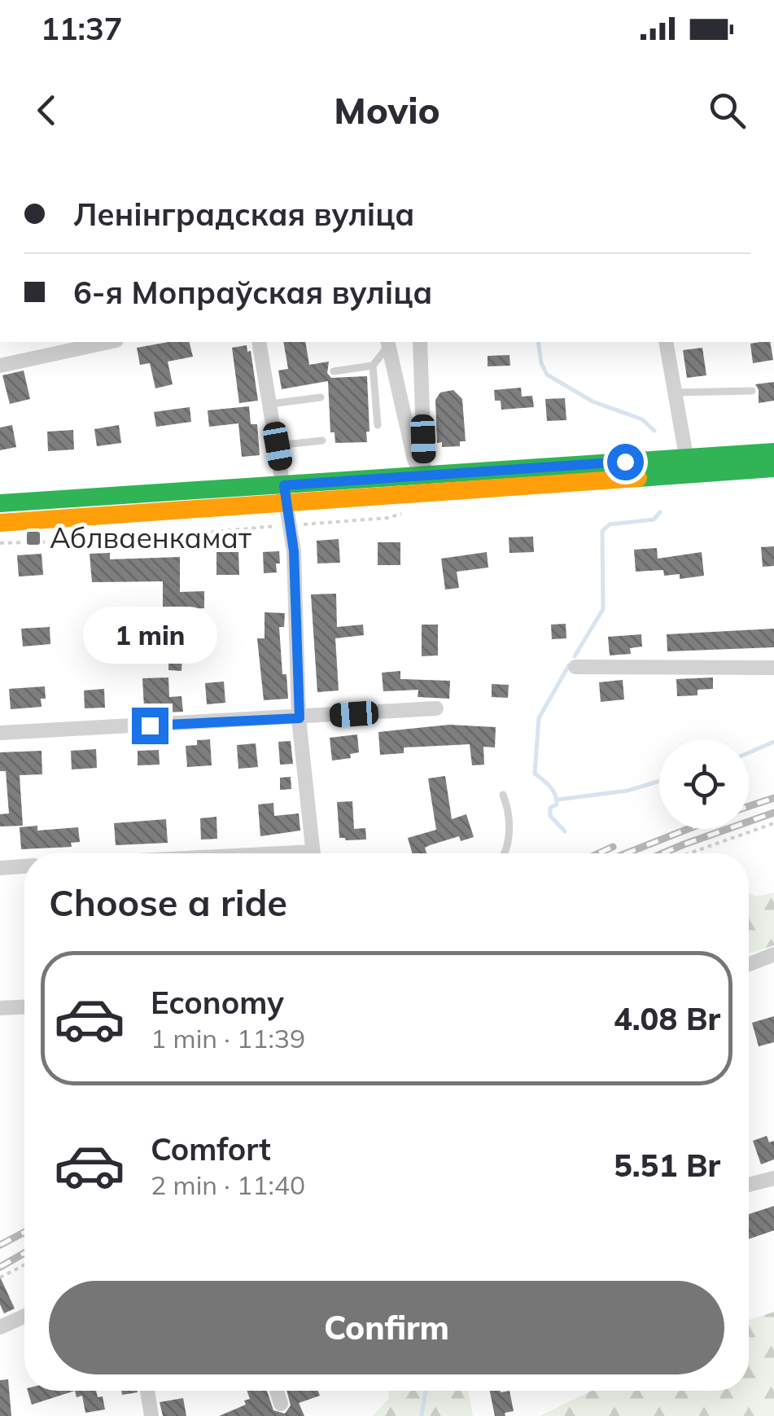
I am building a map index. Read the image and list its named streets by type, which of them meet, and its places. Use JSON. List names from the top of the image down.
{
  "places": {
    "transit": ["Аблваенкамат"]
  },
  "page": {
    "status": "11:37",
    "header": "Movio",
    "banner": ["Ленінградская вуліца", "6-я Мопраўская вуліца"],
    "bubble": "1 min",
    "heading": "Choose a ride",
    "list": [
      {
        "name": "Economy",
        "note": "1 min · 11:39",
        "value": "4.08 Br"
      },
      {
        "name": "Comfort",
        "note": "2 min · 11:40",
        "value": "5.51 Br"
      }
    ],
    "buttons": "Confirm"
  }
}
